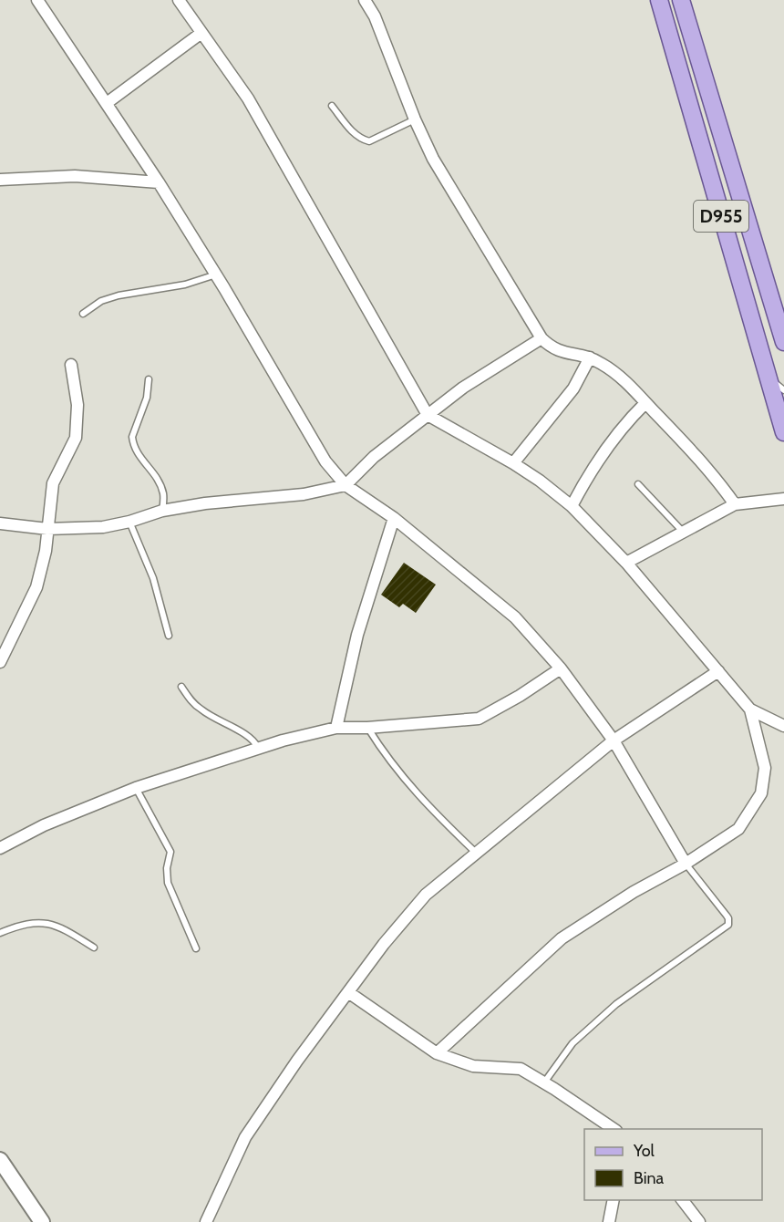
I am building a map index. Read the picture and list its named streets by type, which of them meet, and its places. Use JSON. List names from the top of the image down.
{
  "streets": {
    "main road": ["D955"]
  },
  "legend": ["Yol", "Bina"]
}
